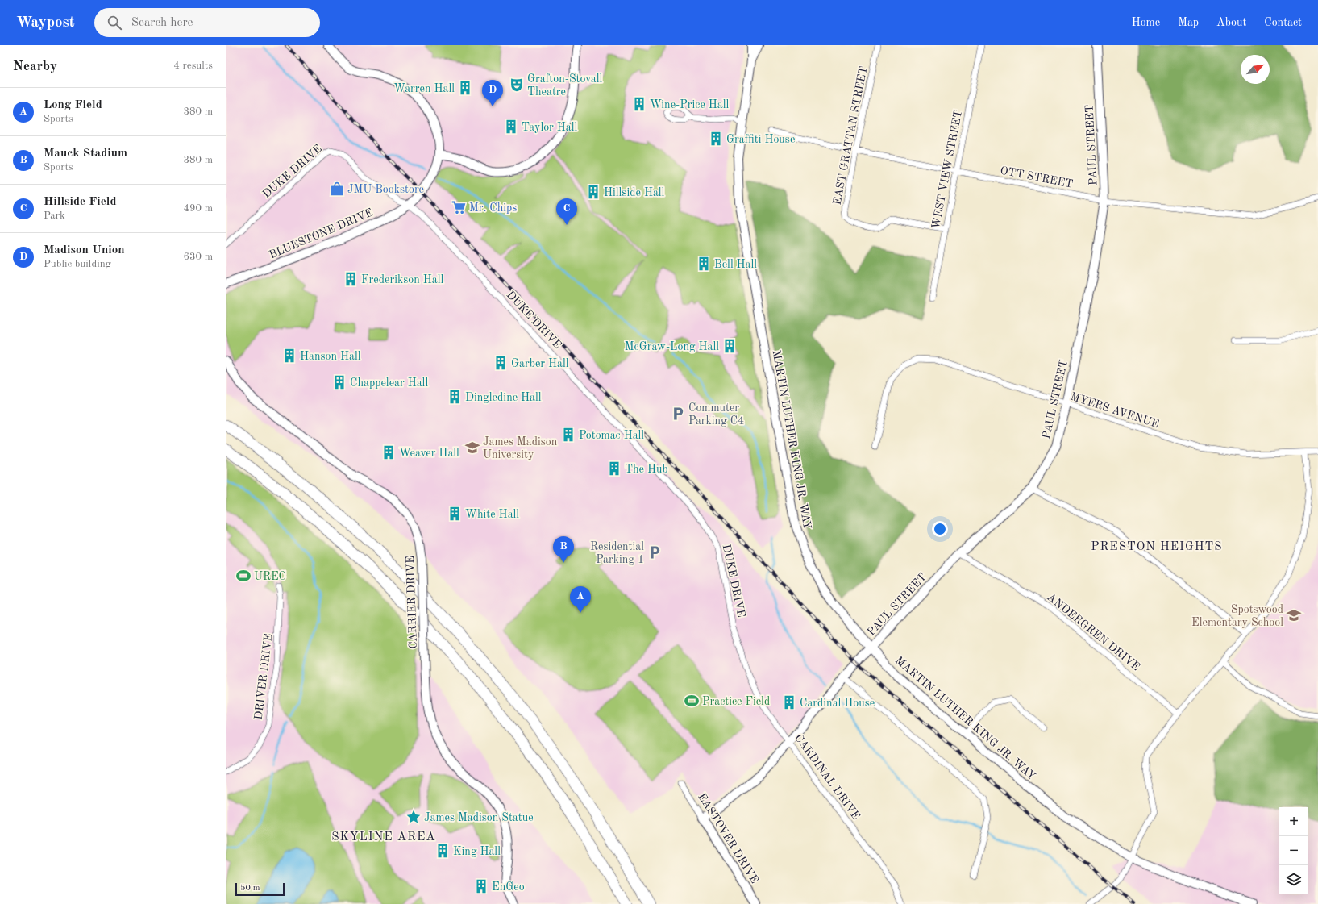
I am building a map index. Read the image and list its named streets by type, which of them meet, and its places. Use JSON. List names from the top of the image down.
{
  "streets": {
    "street": [
      "EAST GRATTAN STREET",
      "PAUL STREET",
      "WEST VIEW STREET",
      "DUKE DRIVE",
      "OTT STREET",
      "BLUESTONE DRIVE",
      "MYERS AVENUE",
      "MARTIN LUTHER KING JR. WAY",
      "CARRIER DRIVE",
      "ANDERGREN DRIVE",
      "DRIVER DRIVE",
      "CARDINAL DRIVE",
      "EASTOVER DRIVE"
    ]
  },
  "crossings": [
    ["EAST GRATTAN STREET", "WEST VIEW STREET"],
    ["EAST GRATTAN STREET", "OTT STREET"],
    ["PAUL STREET", "OTT STREET"],
    ["PAUL STREET", "MYERS AVENUE"],
    ["PAUL STREET", "MARTIN LUTHER KING JR. WAY"],
    ["PAUL STREET", "ANDERGREN DRIVE"],
    ["PAUL STREET", "CARDINAL DRIVE"],
    ["PAUL STREET", "EASTOVER DRIVE"],
    ["WEST VIEW STREET", "OTT STREET"],
    ["DUKE DRIVE", "BLUESTONE DRIVE"],
    ["DUKE DRIVE", "CARDINAL DRIVE"]
  ],
  "districts": ["PRESTON HEIGHTS", "SKYLINE AREA"],
  "places": {
    "theatre": ["Grafton-Stovall Theatre"],
    "building": [
      "Warren Hall",
      "Wine-Price Hall",
      "Taylor Hall",
      "Graffiti House",
      "Hillside Hall",
      "Bell Hall",
      "Frederikson Hall",
      "McGraw-Long Hall",
      "Hanson Hall",
      "Garber Hall",
      "Chappelear Hall",
      "Dingledine Hall",
      "Potomac Hall",
      "Weaver Hall",
      "The Hub",
      "White Hall",
      "Cardinal House",
      "King Hall",
      "EnGeo"
    ],
    "shop": ["JMU Bookstore"],
    "supermarket": ["Mr. Chips"],
    "parking": ["Commuter Parking C4", "Residential Parking 1"],
    "school or university": ["James Madison University", "Spotswood Elementary School"],
    "sports": ["UREC", "Practice Field"],
    "place": ["James Madison Statue"]
  },
  "scale_bar": "50 m",
  "north": "top right",
  "page": {
    "header": "Waypost",
    "search": "Search here",
    "nav": [
      "Home",
      "Map",
      "About",
      "Contact"
    ],
    "heading": ["Nearby", "4 results"],
    "pins": [
      "D",
      "C",
      "B",
      "A"
    ],
    "list": [
      {
        "mark": "A",
        "name": "Long Field",
        "note": "Sports",
        "value": "380 m"
      },
      {
        "mark": "B",
        "name": "Mauck Stadium",
        "note": "Sports",
        "value": "380 m"
      },
      {
        "mark": "C",
        "name": "Hillside Field",
        "note": "Park",
        "value": "490 m"
      },
      {
        "mark": "D",
        "name": "Madison Union",
        "note": "Public building",
        "value": "630 m"
      }
    ],
    "map_buttons": ["+", "−"],
    "scale": "50 m"
  }
}
